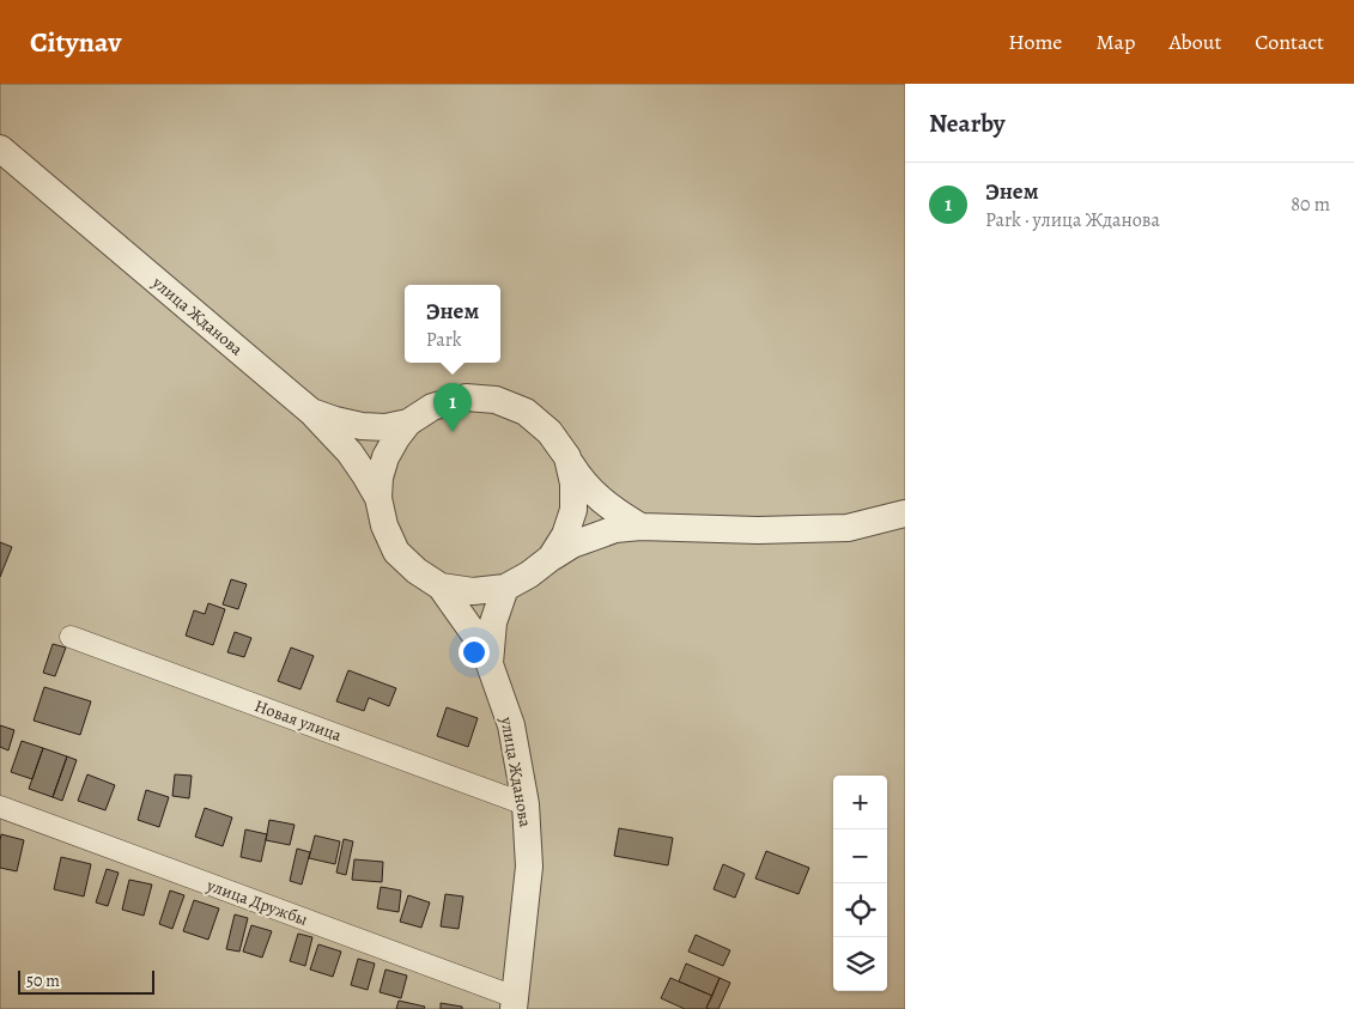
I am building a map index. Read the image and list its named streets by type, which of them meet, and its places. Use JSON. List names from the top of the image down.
{
  "streets": {
    "street": ["улица Жданова", "Новая улица", "улица Дружбы"]
  },
  "crossings": [
    ["улица Жданова", "Новая улица"],
    ["улица Жданова", "улица Дружбы"]
  ],
  "scale_bar": "50 m",
  "page": {
    "header": "Citynav",
    "nav": [
      "Home",
      "Map",
      "About",
      "Contact"
    ],
    "heading": "Nearby",
    "list": [
      {
        "mark": "1",
        "name": "Энем",
        "note": "Park · улица Жданова",
        "value": "80 m"
      }
    ],
    "popup": ["Энем", "Park"],
    "pins": "1",
    "map_buttons": ["+", "−"],
    "scale": "50 m"
  }
}
